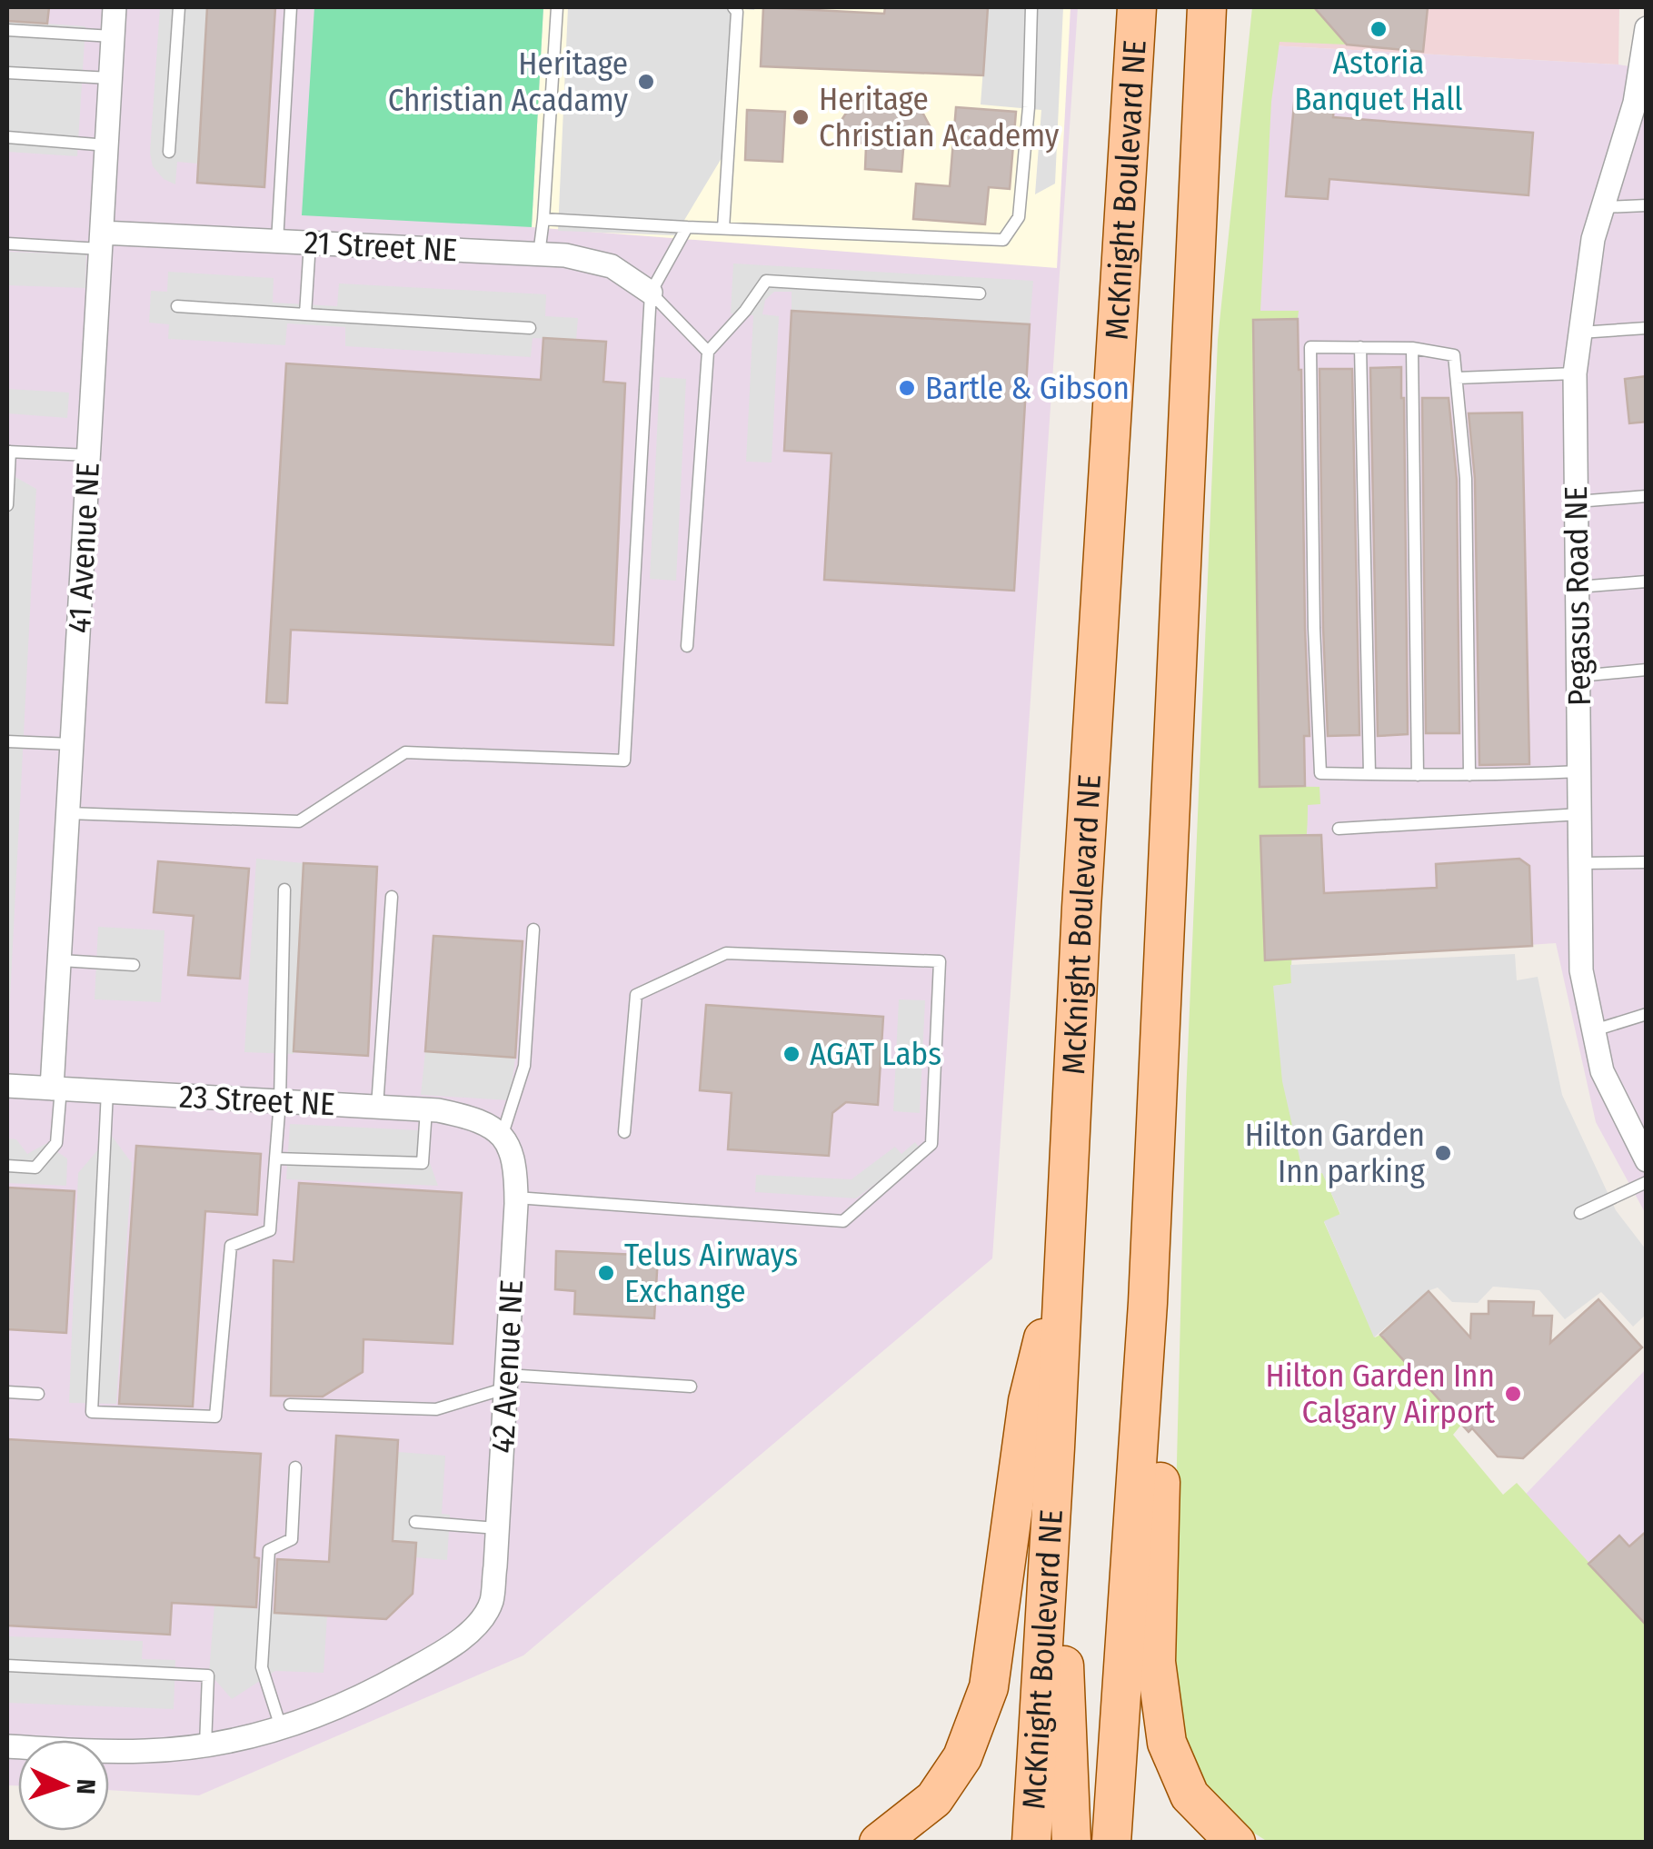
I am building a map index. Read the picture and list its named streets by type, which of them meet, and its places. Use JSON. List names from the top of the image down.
{
  "streets": {
    "main road": ["McKnight Boulevard NE"],
    "street": [
      "21 Street NE",
      "41 Avenue NE",
      "Pegasus Road NE",
      "23 Street NE",
      "42 Avenue NE"
    ]
  },
  "crossings": [
    ["21 Street NE", "41 Avenue NE"],
    ["41 Avenue NE", "23 Street NE"],
    ["23 Street NE", "42 Avenue NE"]
  ],
  "places": [
    "Astoria Banquet Hall",
    "Heritage Christian Acadamy",
    "Heritage Christian Academy",
    "Bartle & Gibson",
    "AGAT Labs",
    "Hilton Garden Inn parking",
    "Telus Airways Exchange",
    "Hilton Garden Inn Calgary Airport"
  ],
  "north": "right"
}
